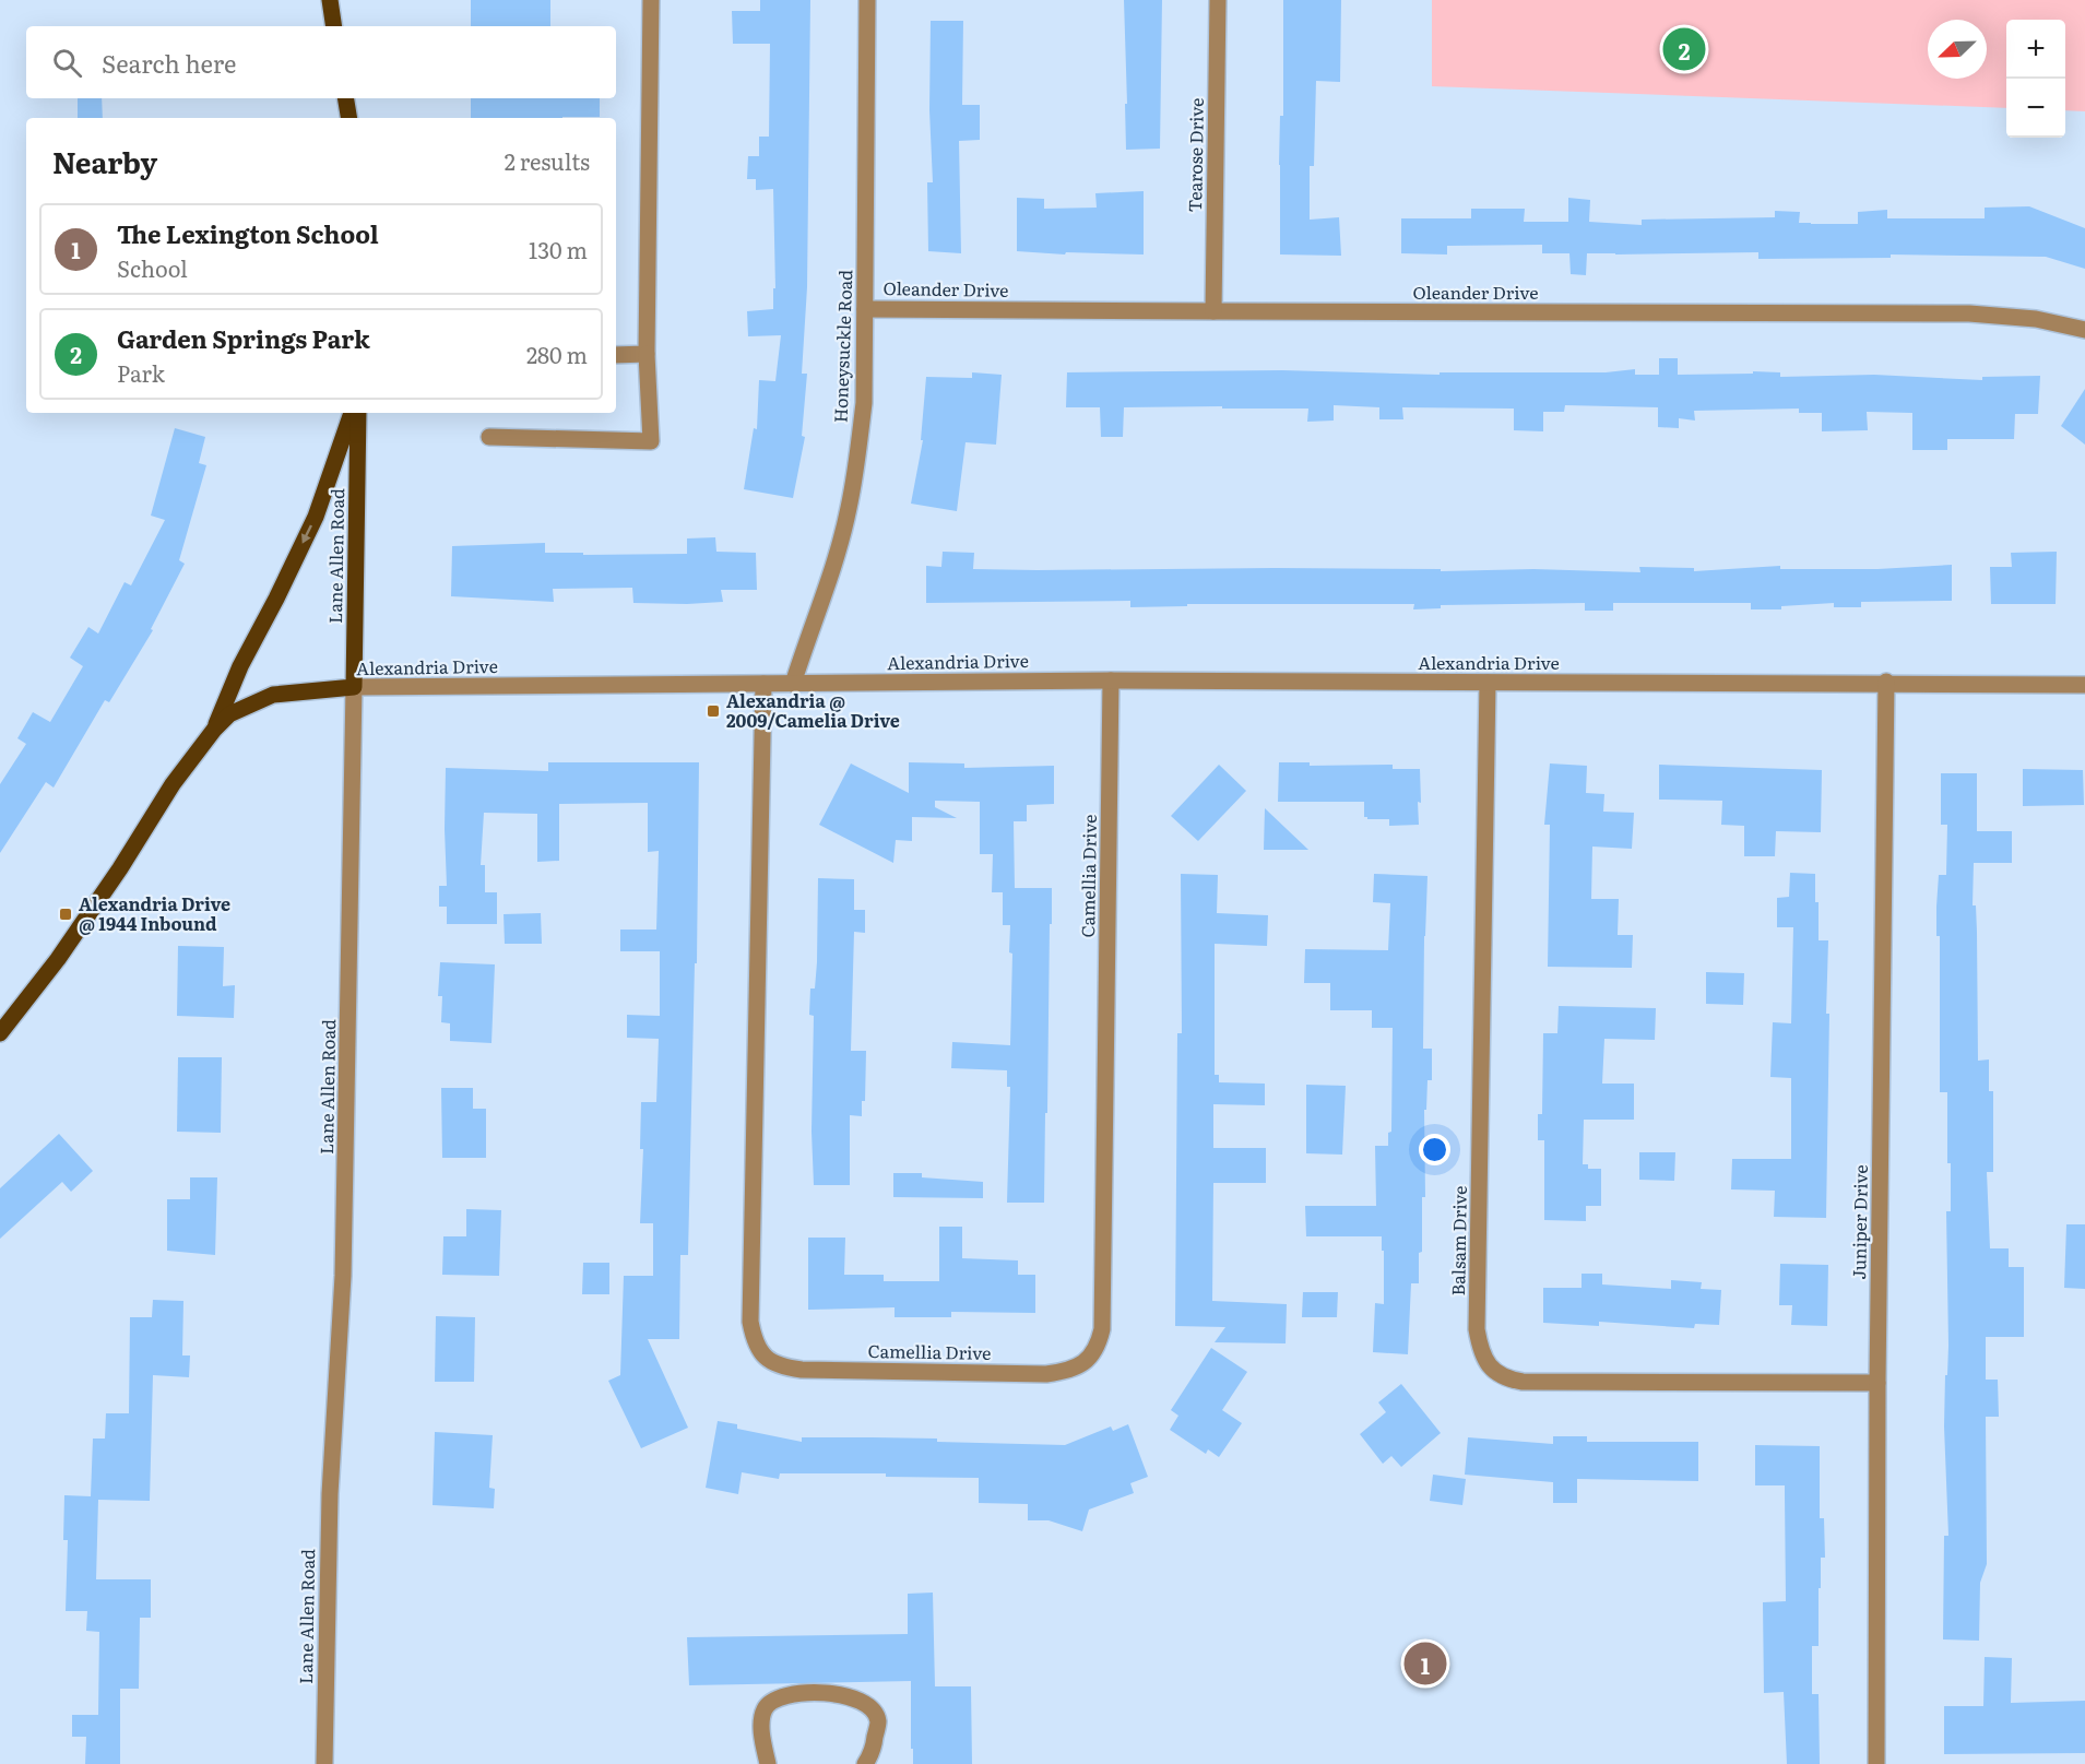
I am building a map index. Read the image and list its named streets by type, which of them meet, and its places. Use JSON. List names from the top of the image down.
{
  "streets": {
    "main road": ["Lane Allen Road", "Alexandria Drive"],
    "street": [
      "Tearose Drive",
      "Oleander Drive",
      "Honeysuckle Road",
      "Camellia Drive",
      "Juniper Drive",
      "Balsam Drive"
    ]
  },
  "crossings": [
    ["Tearose Drive", "Oleander Drive"],
    ["Oleander Drive", "Honeysuckle Road"],
    ["Honeysuckle Road", "Alexandria Drive"],
    ["Lane Allen Road", "Alexandria Drive"],
    ["Alexandria Drive", "Camellia Drive"],
    ["Alexandria Drive", "Juniper Drive"],
    ["Alexandria Drive", "Balsam Drive"],
    ["Juniper Drive", "Balsam Drive"]
  ],
  "places": {
    "transit": ["Alexandria @ 2009/Camelia Drive", "Alexandria Drive @ 1944 Inbound"]
  },
  "north": "bottom left",
  "page": {
    "map_buttons": ["+", "−"],
    "pins": ["2", "1"],
    "search": "Search here",
    "heading": ["Nearby", "2 results"],
    "list": [
      {
        "mark": "1",
        "name": "The Lexington School",
        "note": "School",
        "value": "130 m"
      },
      {
        "mark": "2",
        "name": "Garden Springs Park",
        "note": "Park",
        "value": "280 m"
      }
    ]
  }
}
